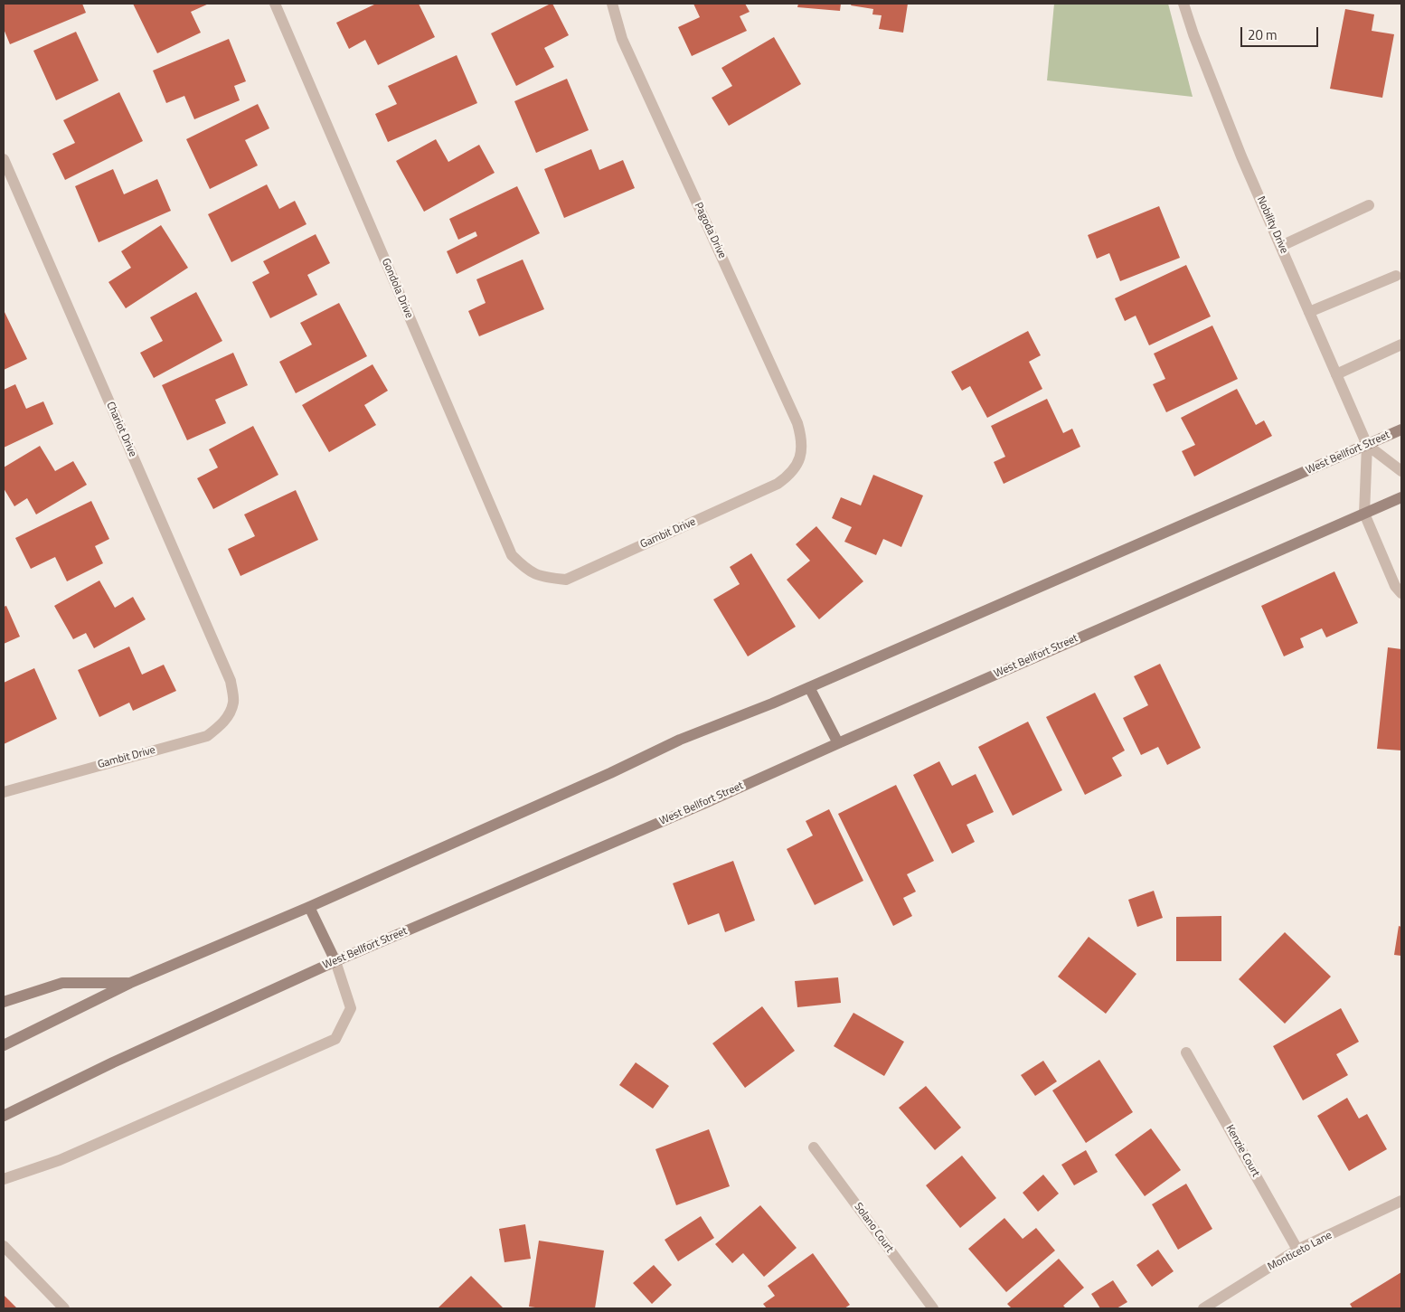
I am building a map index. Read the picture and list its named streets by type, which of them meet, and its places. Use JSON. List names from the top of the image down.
{
  "streets": {
    "main road": ["West Bellfort Street"],
    "street": [
      "Nobility Drive",
      "Pagoda Drive",
      "Gondola Drive",
      "Chariot Drive",
      "Gambit Drive",
      "Kenzie Court",
      "Solano Court",
      "Monticeto Lane"
    ]
  },
  "crossings": [
    ["Nobility Drive", "West Bellfort Street"],
    ["Pagoda Drive", "Gambit Drive"],
    ["Gondola Drive", "Gambit Drive"],
    ["Chariot Drive", "Gambit Drive"],
    ["Kenzie Court", "Monticeto Lane"]
  ],
  "scale_bar": "20 m"
}
